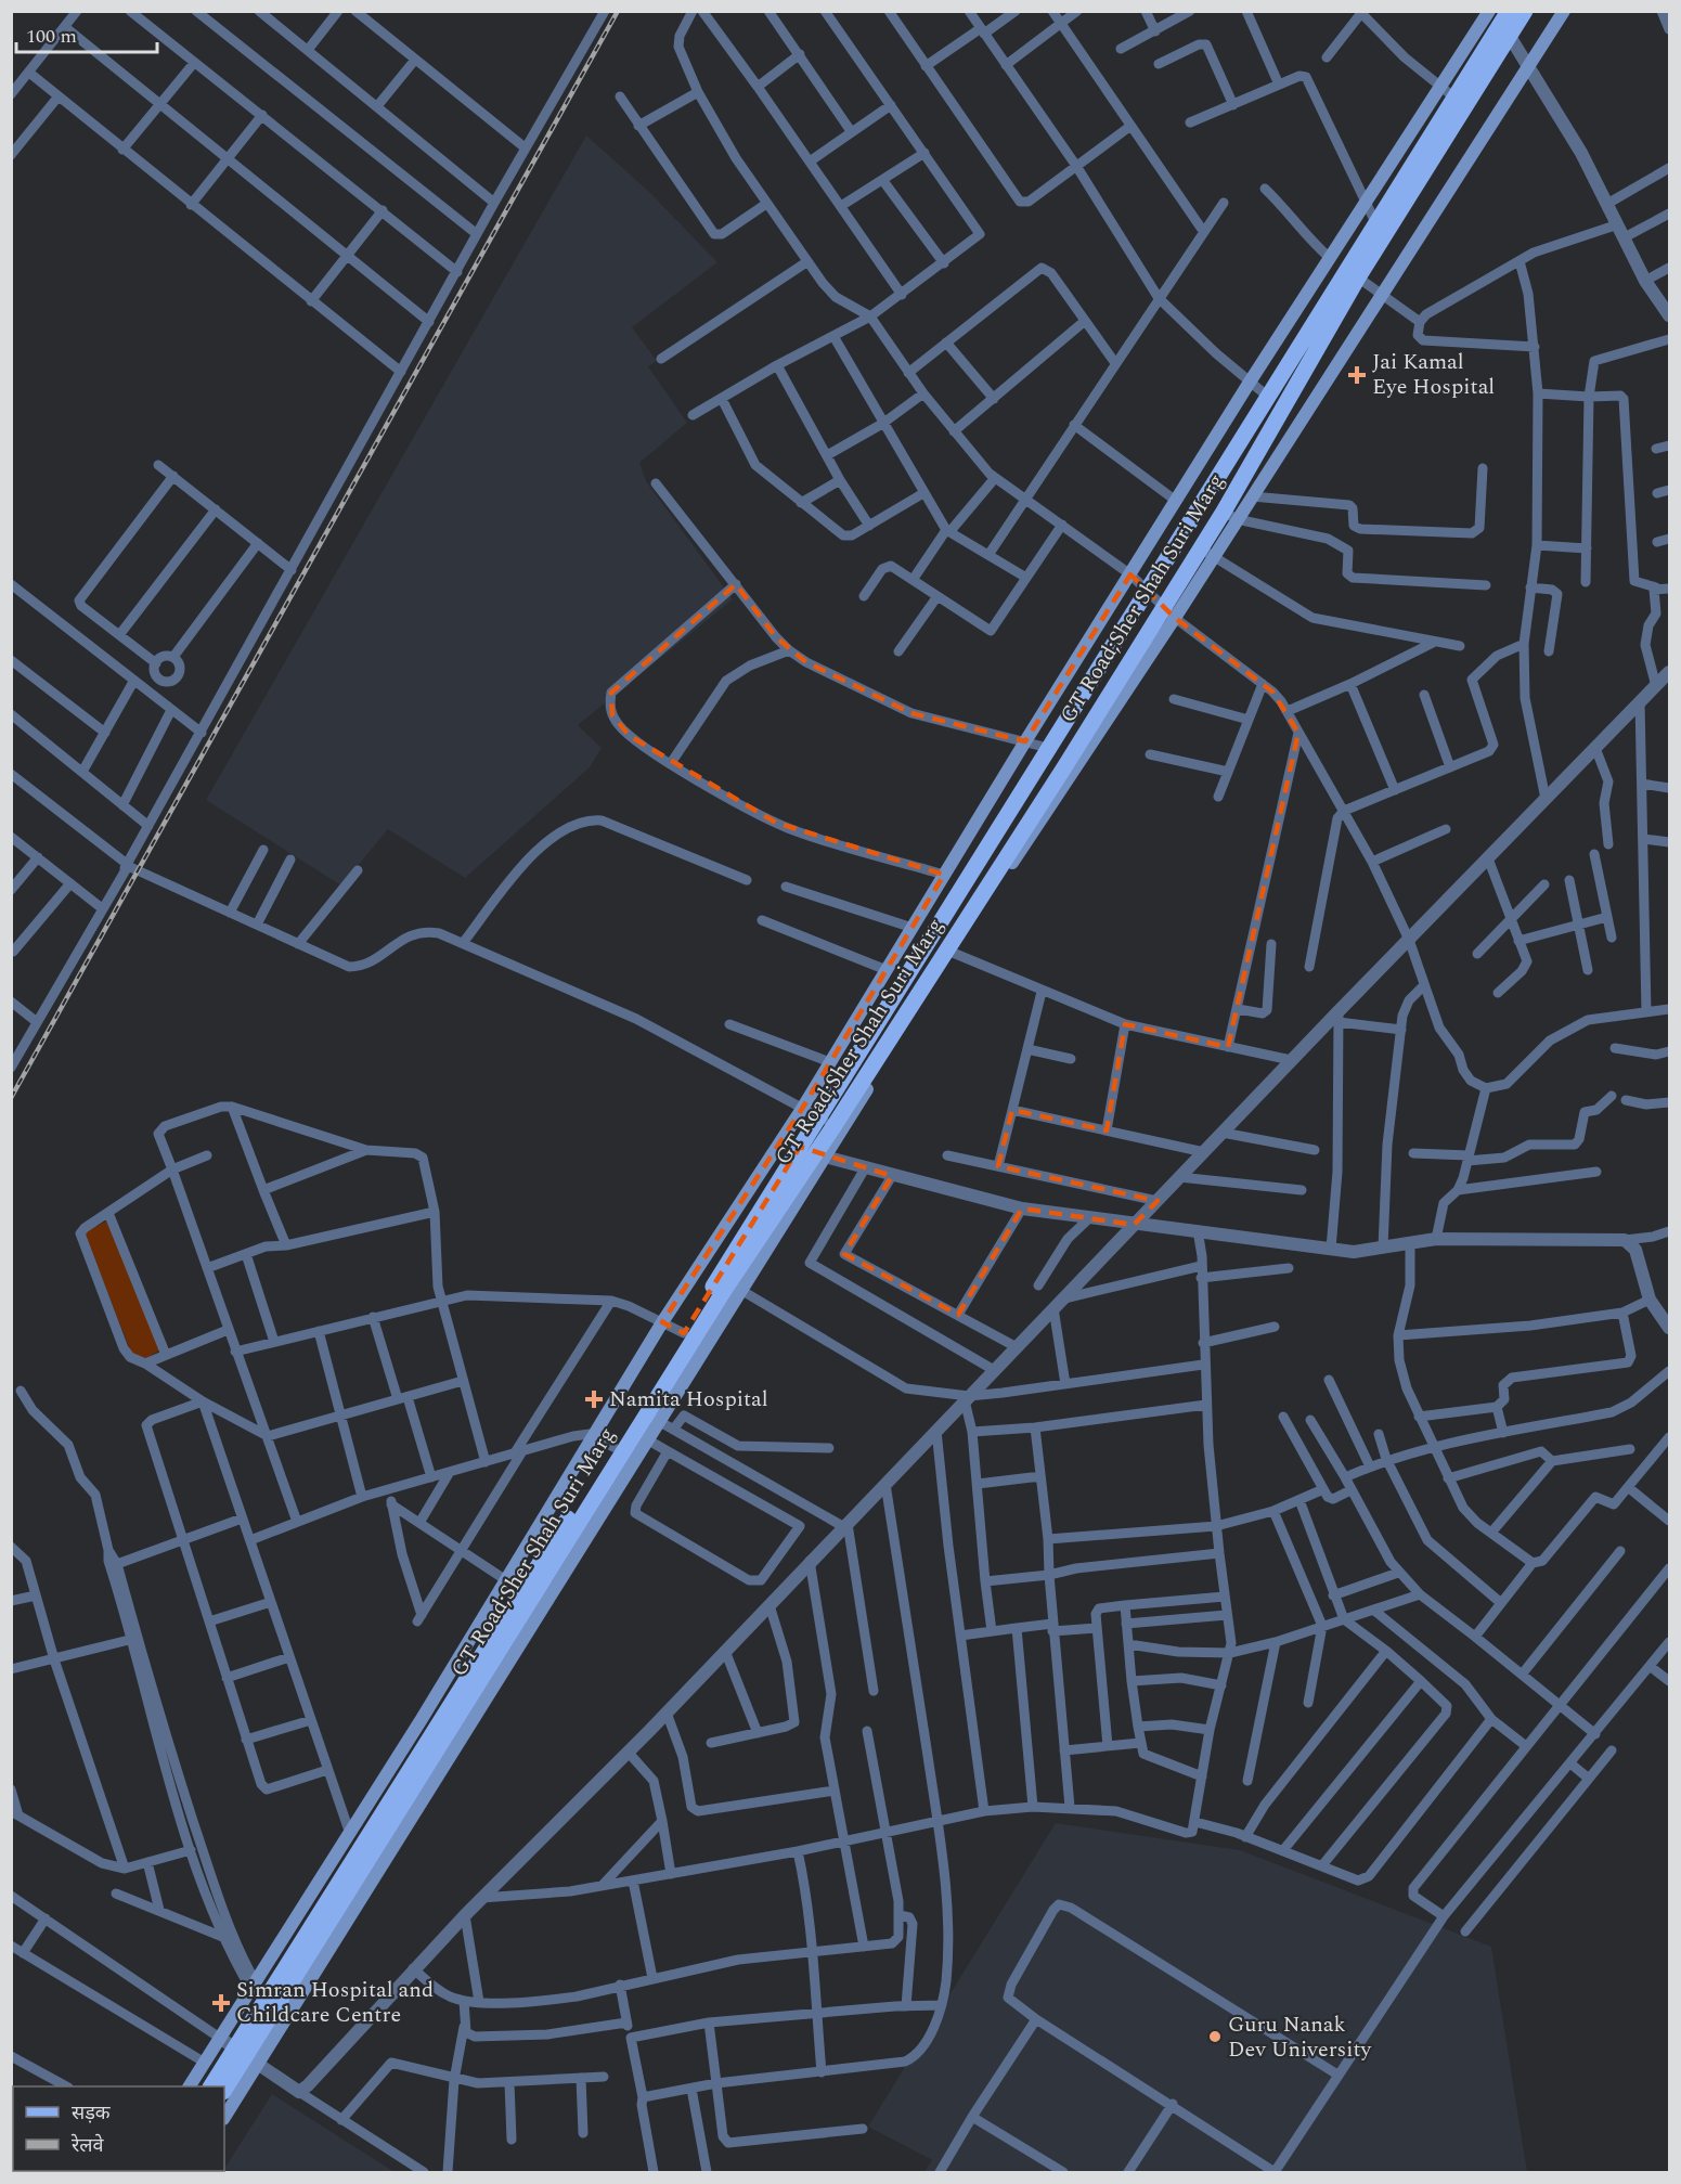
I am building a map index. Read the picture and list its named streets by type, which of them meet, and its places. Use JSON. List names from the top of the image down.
{
  "streets": {
    "main road": ["GT Road;Sher Shah Suri Marg"]
  },
  "places": {
    "health": ["Jai Kamal Eye Hospital", "Namita Hospital", "Simran Hospital and Childcare Centre"],
    "other": ["Guru Nanak Dev University"]
  },
  "legend": ["सड़क", "रेलवे"],
  "scale_bar": "100 m"
}
